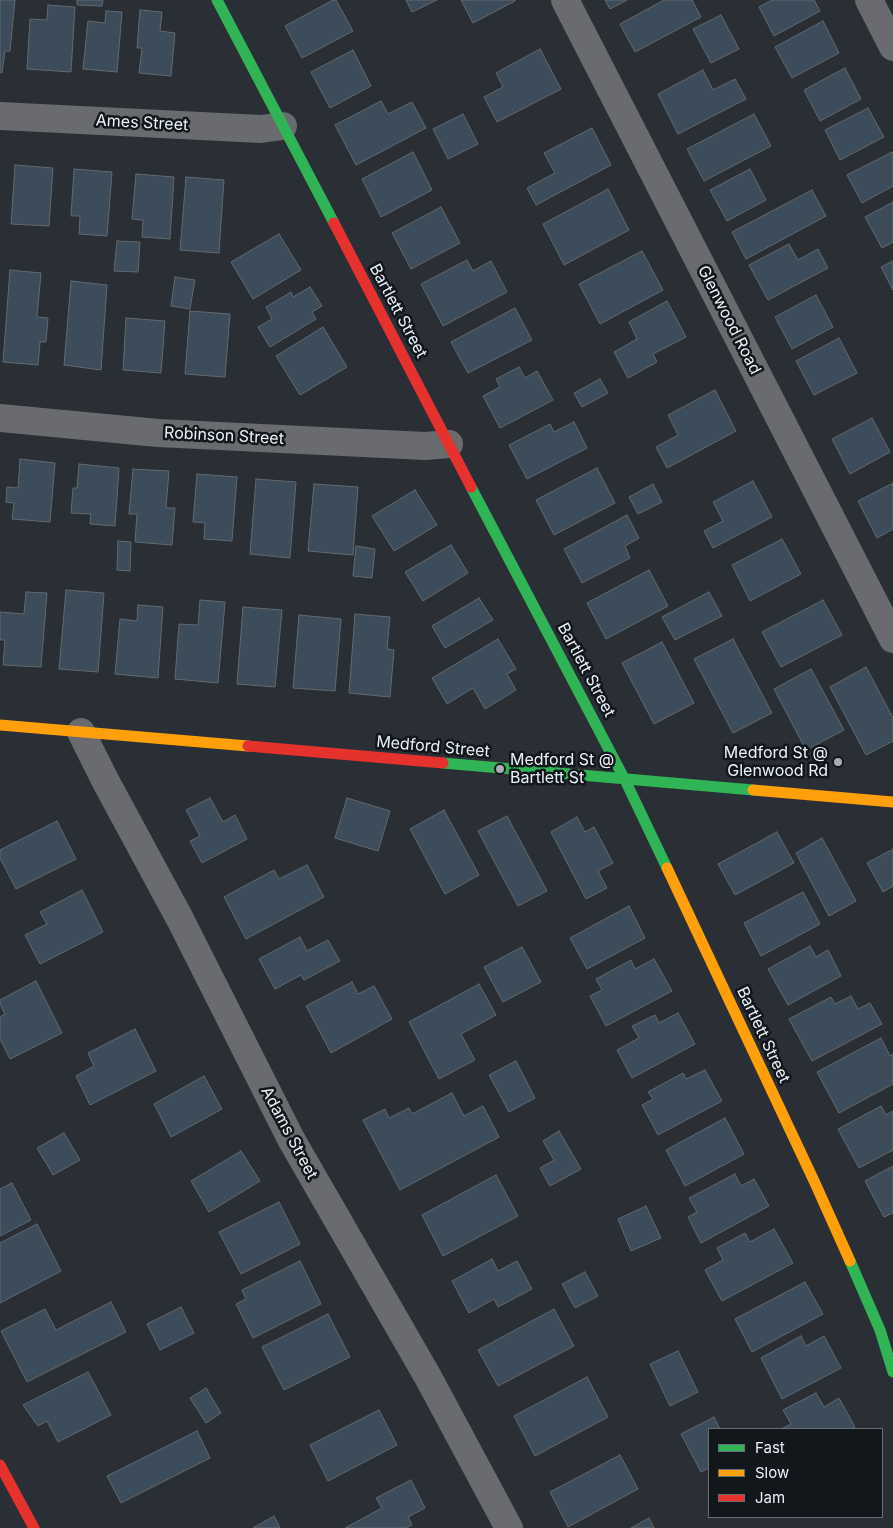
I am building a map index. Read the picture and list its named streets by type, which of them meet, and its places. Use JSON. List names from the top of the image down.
{
  "streets": {
    "street": [
      "Ames Street",
      "Bartlett Street",
      "Glenwood Road",
      "Robinson Street",
      "Medford Street",
      "Adams Street"
    ]
  },
  "crossings": [
    ["Ames Street", "Bartlett Street"],
    ["Bartlett Street", "Robinson Street"],
    ["Bartlett Street", "Medford Street"],
    ["Medford Street", "Adams Street"]
  ],
  "places": ["Medford St @ Glenwood Rd", "Medford St @ Bartlett St"],
  "legend": ["Fast", "Slow", "Jam"]
}
